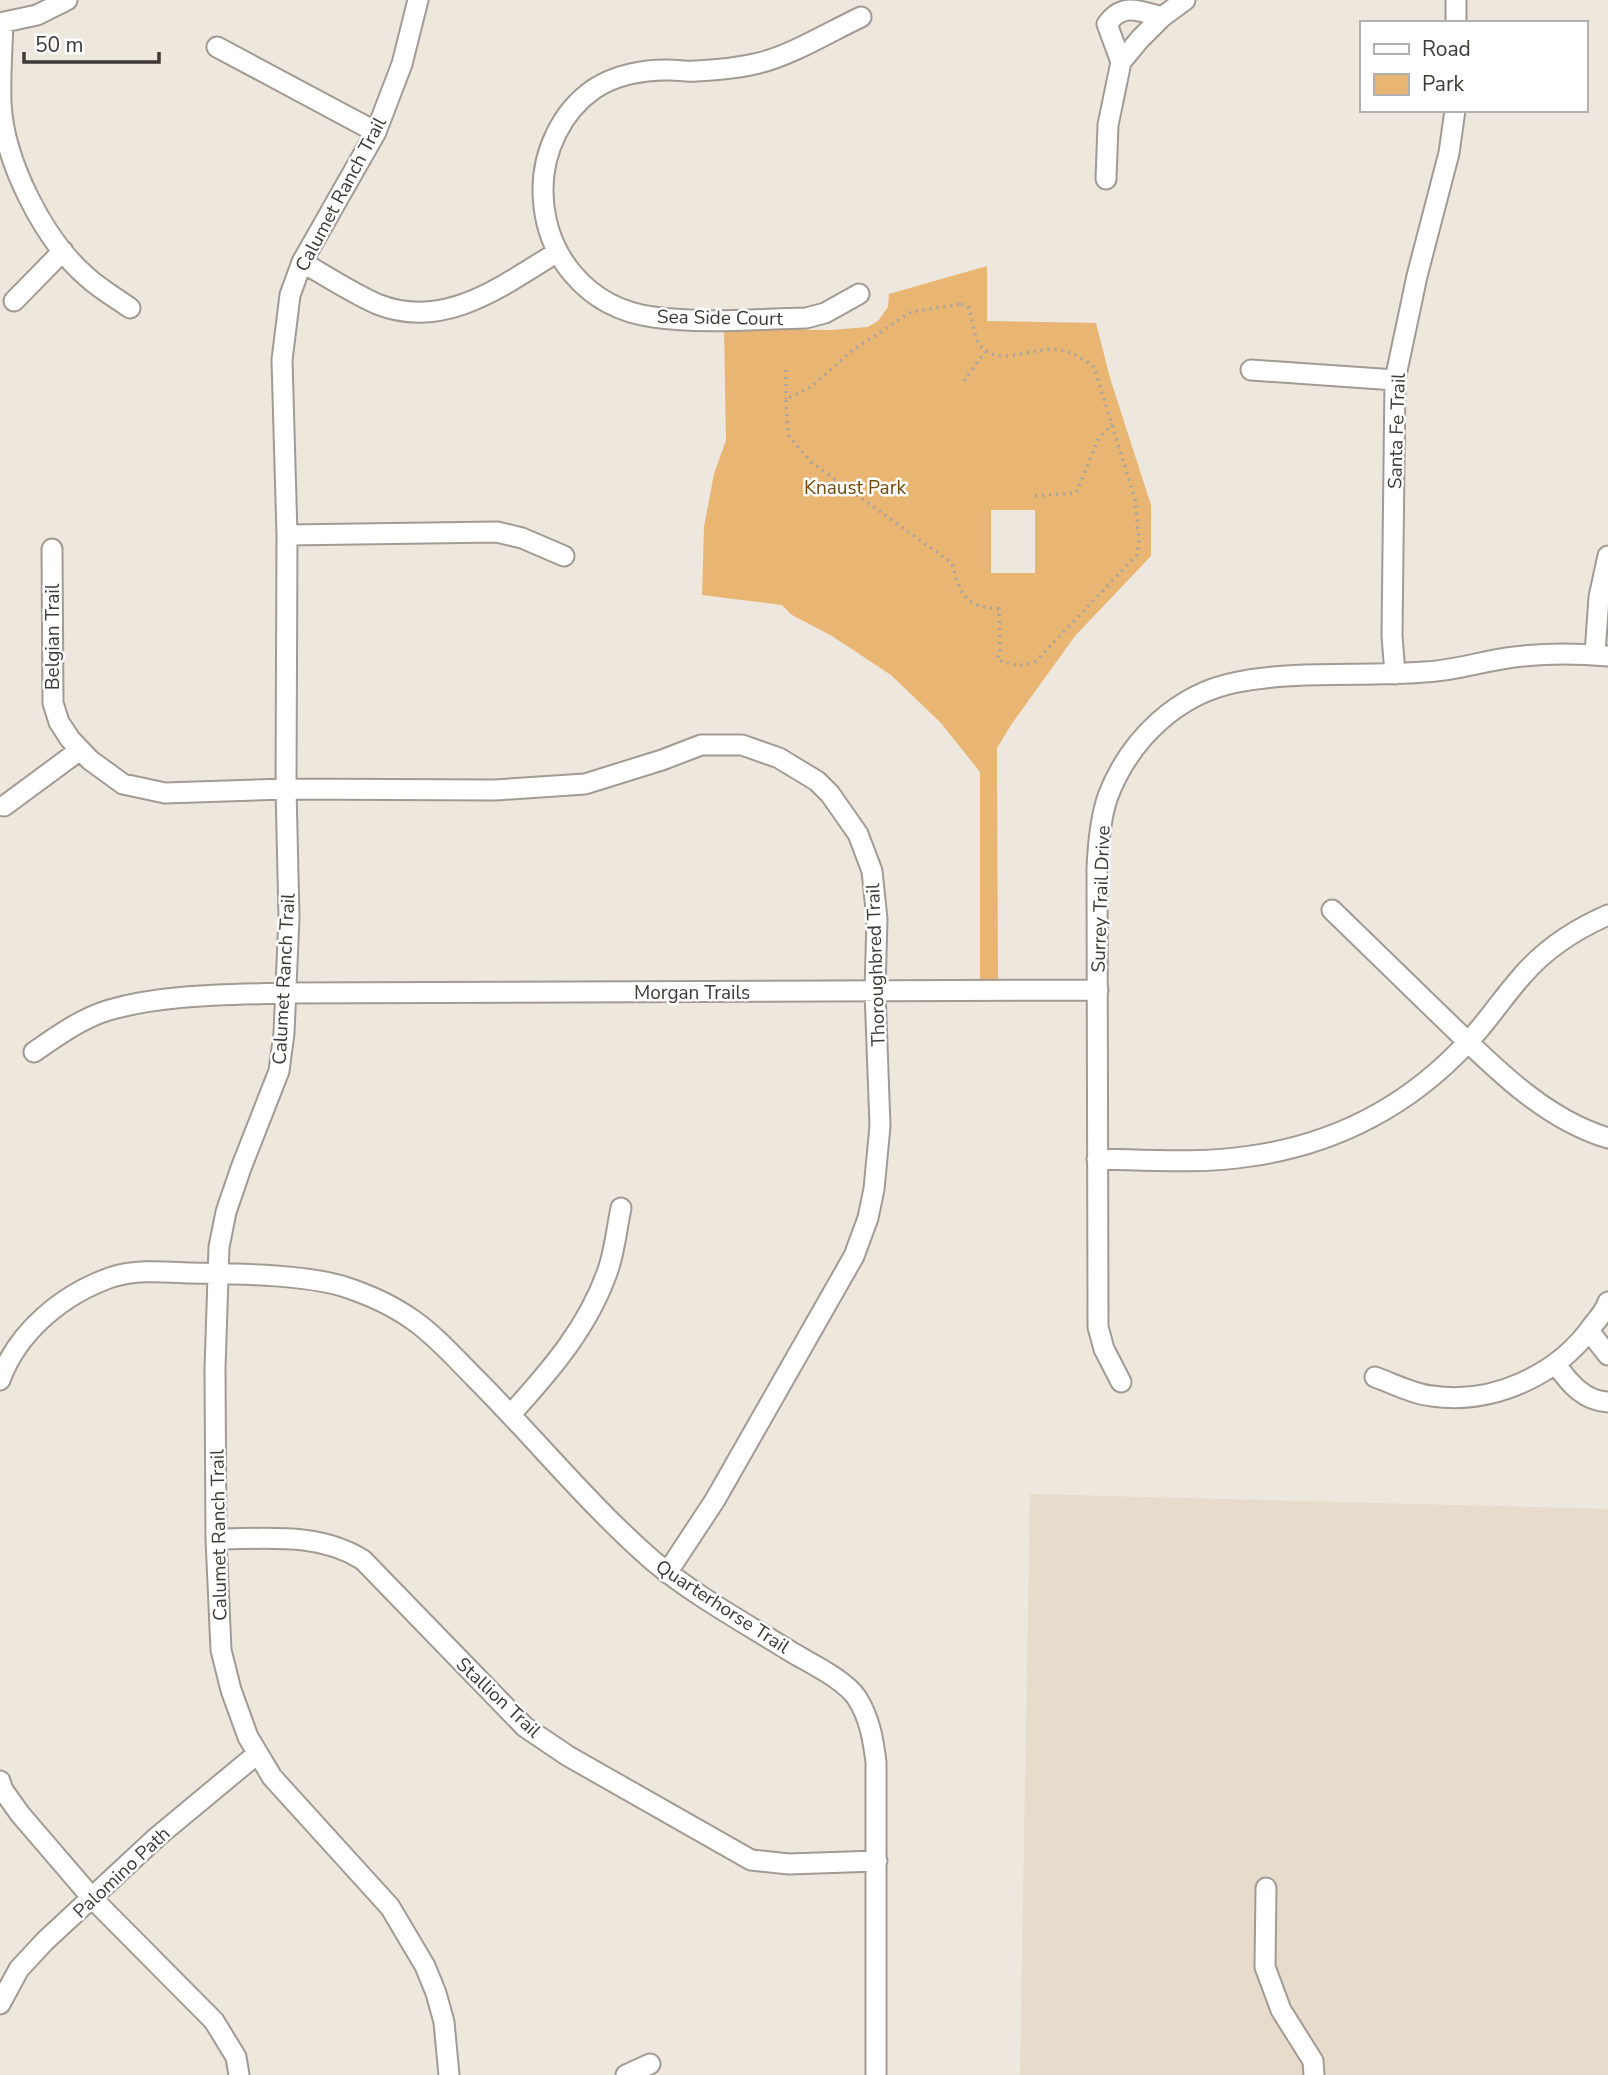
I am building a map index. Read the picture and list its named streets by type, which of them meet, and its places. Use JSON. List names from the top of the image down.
{
  "streets": {
    "street": [
      "Calumet Ranch Trail",
      "Sea Side Court",
      "Santa Fe Trail",
      "Belgian Trail",
      "Surrey Trail Drive",
      "Thoroughbred Trail",
      "Morgan Trails",
      "Quarterhorse Trail",
      "Stallion Trail",
      "Palomino Path"
    ]
  },
  "crossings": [
    ["Calumet Ranch Trail", "Belgian Trail"],
    ["Calumet Ranch Trail", "Thoroughbred Trail"],
    ["Calumet Ranch Trail", "Morgan Trails"],
    ["Calumet Ranch Trail", "Quarterhorse Trail"],
    ["Calumet Ranch Trail", "Stallion Trail"],
    ["Calumet Ranch Trail", "Palomino Path"],
    ["Santa Fe Trail", "Surrey Trail Drive"],
    ["Belgian Trail", "Thoroughbred Trail"],
    ["Surrey Trail Drive", "Morgan Trails"],
    ["Thoroughbred Trail", "Morgan Trails"],
    ["Thoroughbred Trail", "Quarterhorse Trail"],
    ["Quarterhorse Trail", "Stallion Trail"]
  ],
  "parks": ["Knaust Park"],
  "legend": ["Road", "Park"],
  "scale_bar": "50 m"
}
